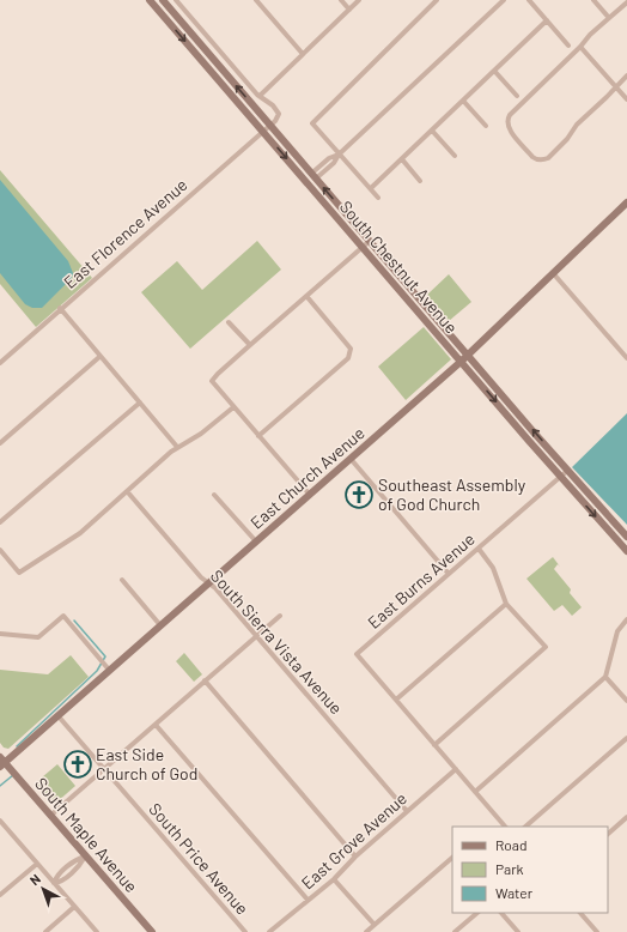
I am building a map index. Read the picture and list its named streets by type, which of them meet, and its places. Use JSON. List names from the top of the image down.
{
  "streets": {
    "main road": ["South Chestnut Avenue", "East Church Avenue", "South Maple Avenue"],
    "street": [
      "East Florence Avenue",
      "East Burns Avenue",
      "South Sierra Vista Avenue",
      "East Grove Avenue",
      "South Price Avenue"
    ]
  },
  "crossings": [
    ["East Florence Avenue", "South Chestnut Avenue"],
    ["South Chestnut Avenue", "East Church Avenue"],
    ["South Chestnut Avenue", "East Burns Avenue"],
    ["East Church Avenue", "South Sierra Vista Avenue"],
    ["East Church Avenue", "South Maple Avenue"],
    ["East Church Avenue", "South Price Avenue"],
    ["South Sierra Vista Avenue", "East Grove Avenue"]
  ],
  "places": {
    "church": ["Southeast Assembly of God Church", "East Side Church of God"]
  },
  "legend": ["Road", "Park", "Water"],
  "north": "top left"
}
